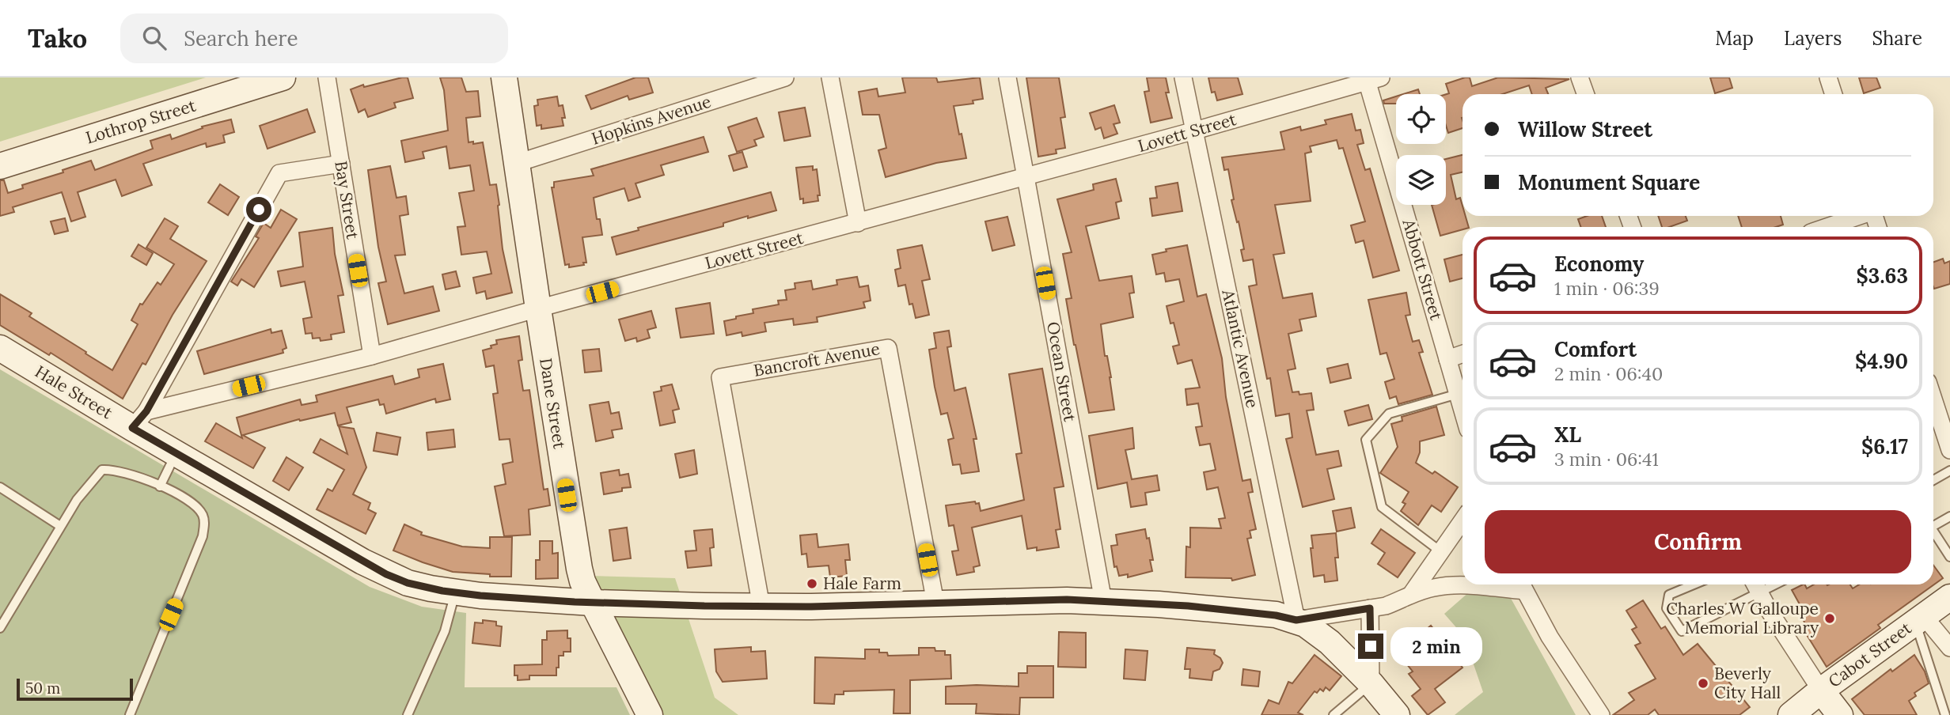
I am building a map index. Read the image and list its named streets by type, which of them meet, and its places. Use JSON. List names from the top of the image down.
{
  "streets": {
    "street": [
      "Hopkins Avenue",
      "Lothrop Street",
      "Lovett Street",
      "Bay Street",
      "Abbott Street",
      "Atlantic Avenue",
      "Bancroft Avenue",
      "Ocean Street",
      "Hale Street",
      "Dane Street",
      "Cabot Street"
    ]
  },
  "crossings": [
    ["Hopkins Avenue", "Dane Street"],
    ["Lovett Street", "Bay Street"],
    ["Lovett Street", "Abbott Street"],
    ["Lovett Street", "Atlantic Avenue"],
    ["Lovett Street", "Ocean Street"],
    ["Lovett Street", "Hale Street"],
    ["Lovett Street", "Dane Street"],
    ["Atlantic Avenue", "Hale Street"],
    ["Bancroft Avenue", "Hale Street"],
    ["Ocean Street", "Hale Street"],
    ["Hale Street", "Dane Street"]
  ],
  "places": ["Hale Farm", "Charles W Galloupe Memorial Library", "Beverly City Hall"],
  "scale_bar": "50 m",
  "page": {
    "header": "Tako",
    "search": "Search here",
    "nav": ["Map", "Layers", "Share"],
    "banner": ["Willow Street", "Monument Square"],
    "list": [
      {
        "name": "Economy",
        "note": "1 min · 06:39",
        "value": "$3.63"
      },
      {
        "name": "Comfort",
        "note": "2 min · 06:40",
        "value": "$4.90"
      },
      {
        "name": "XL",
        "note": "3 min · 06:41",
        "value": "$6.17"
      }
    ],
    "buttons": "Confirm",
    "bubble": "2 min",
    "scale": "50 m"
  }
}
